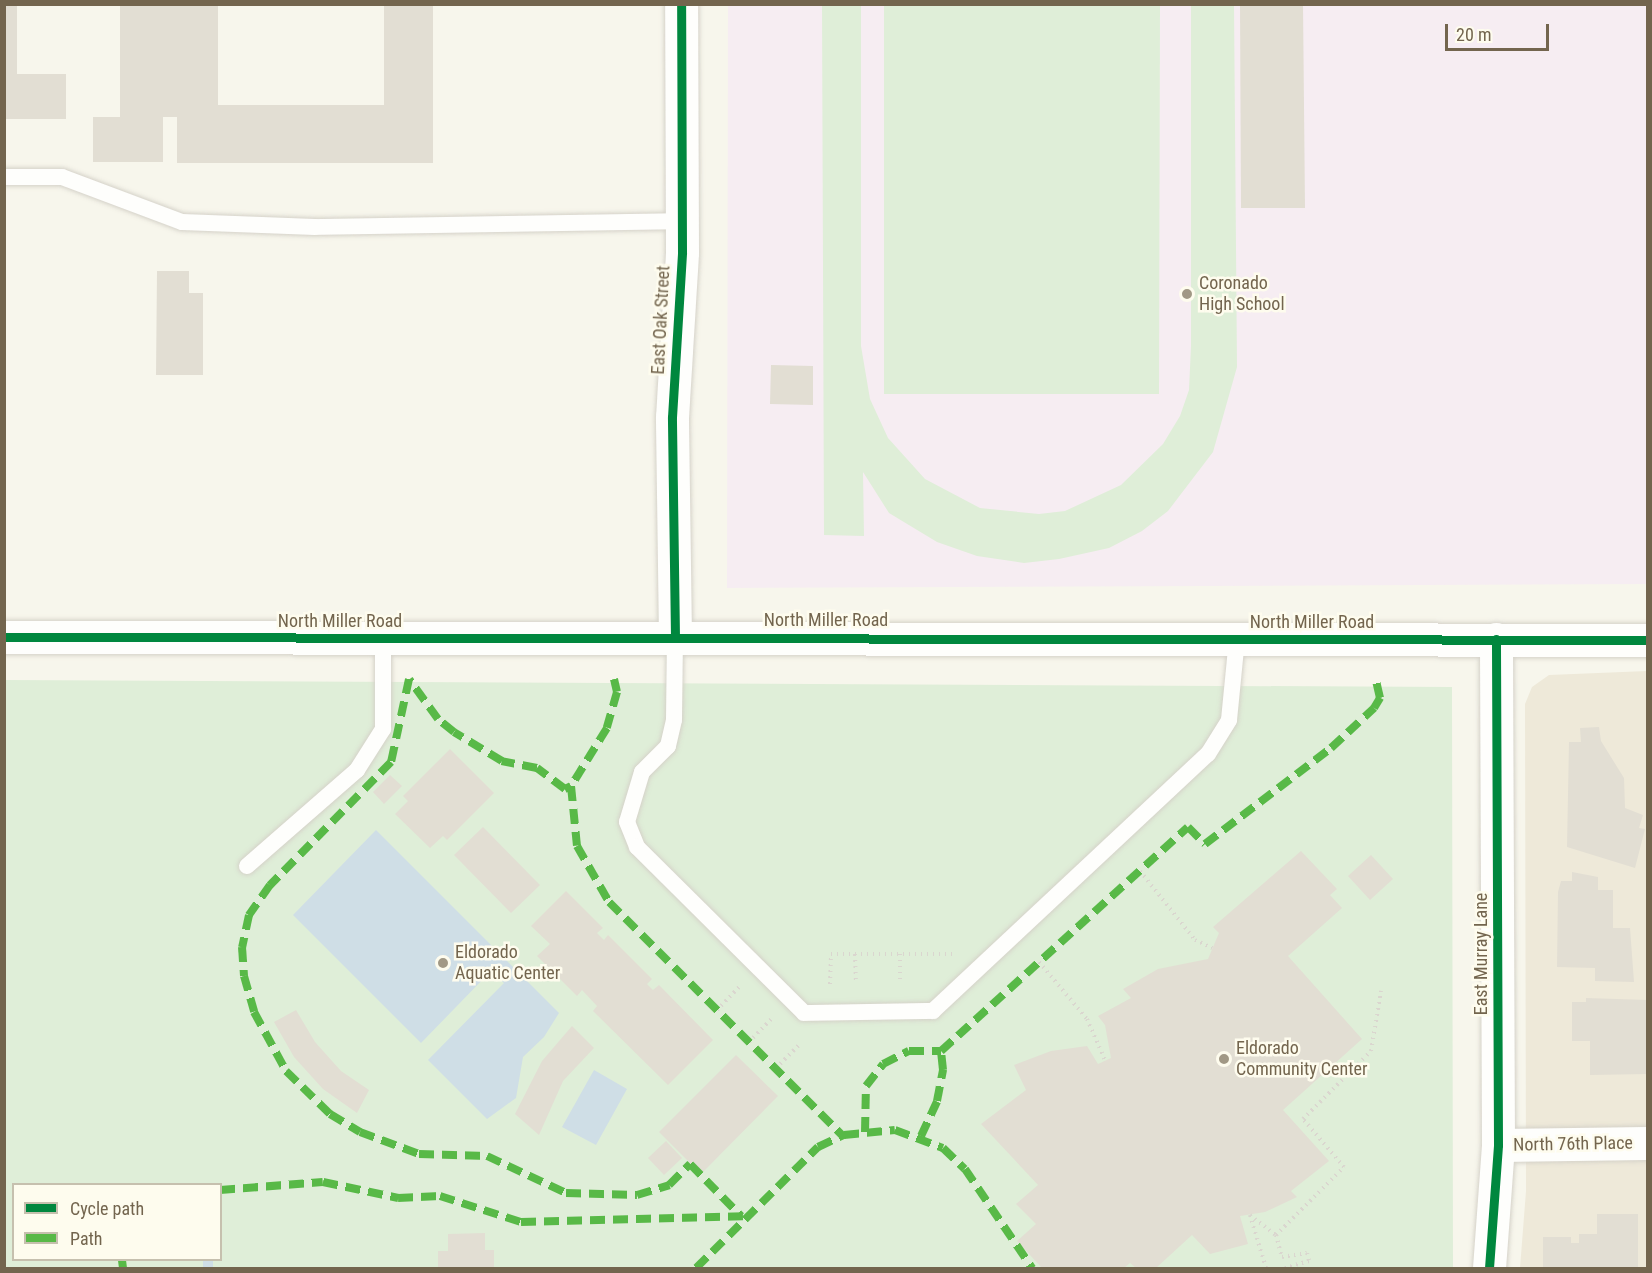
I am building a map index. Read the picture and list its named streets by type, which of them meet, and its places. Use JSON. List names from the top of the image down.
{
  "streets": {
    "street": [
      "East Oak Street",
      "North Miller Road",
      "East Murray Lane",
      "North 76th Place"
    ]
  },
  "crossings": [
    ["East Oak Street", "North Miller Road"],
    ["North Miller Road", "East Murray Lane"],
    ["East Murray Lane", "North 76th Place"]
  ],
  "places": ["Coronado High School", "Eldorado Aquatic Center", "Eldorado Community Center"],
  "legend": ["Cycle path", "Path"],
  "scale_bar": "20 m"
}
